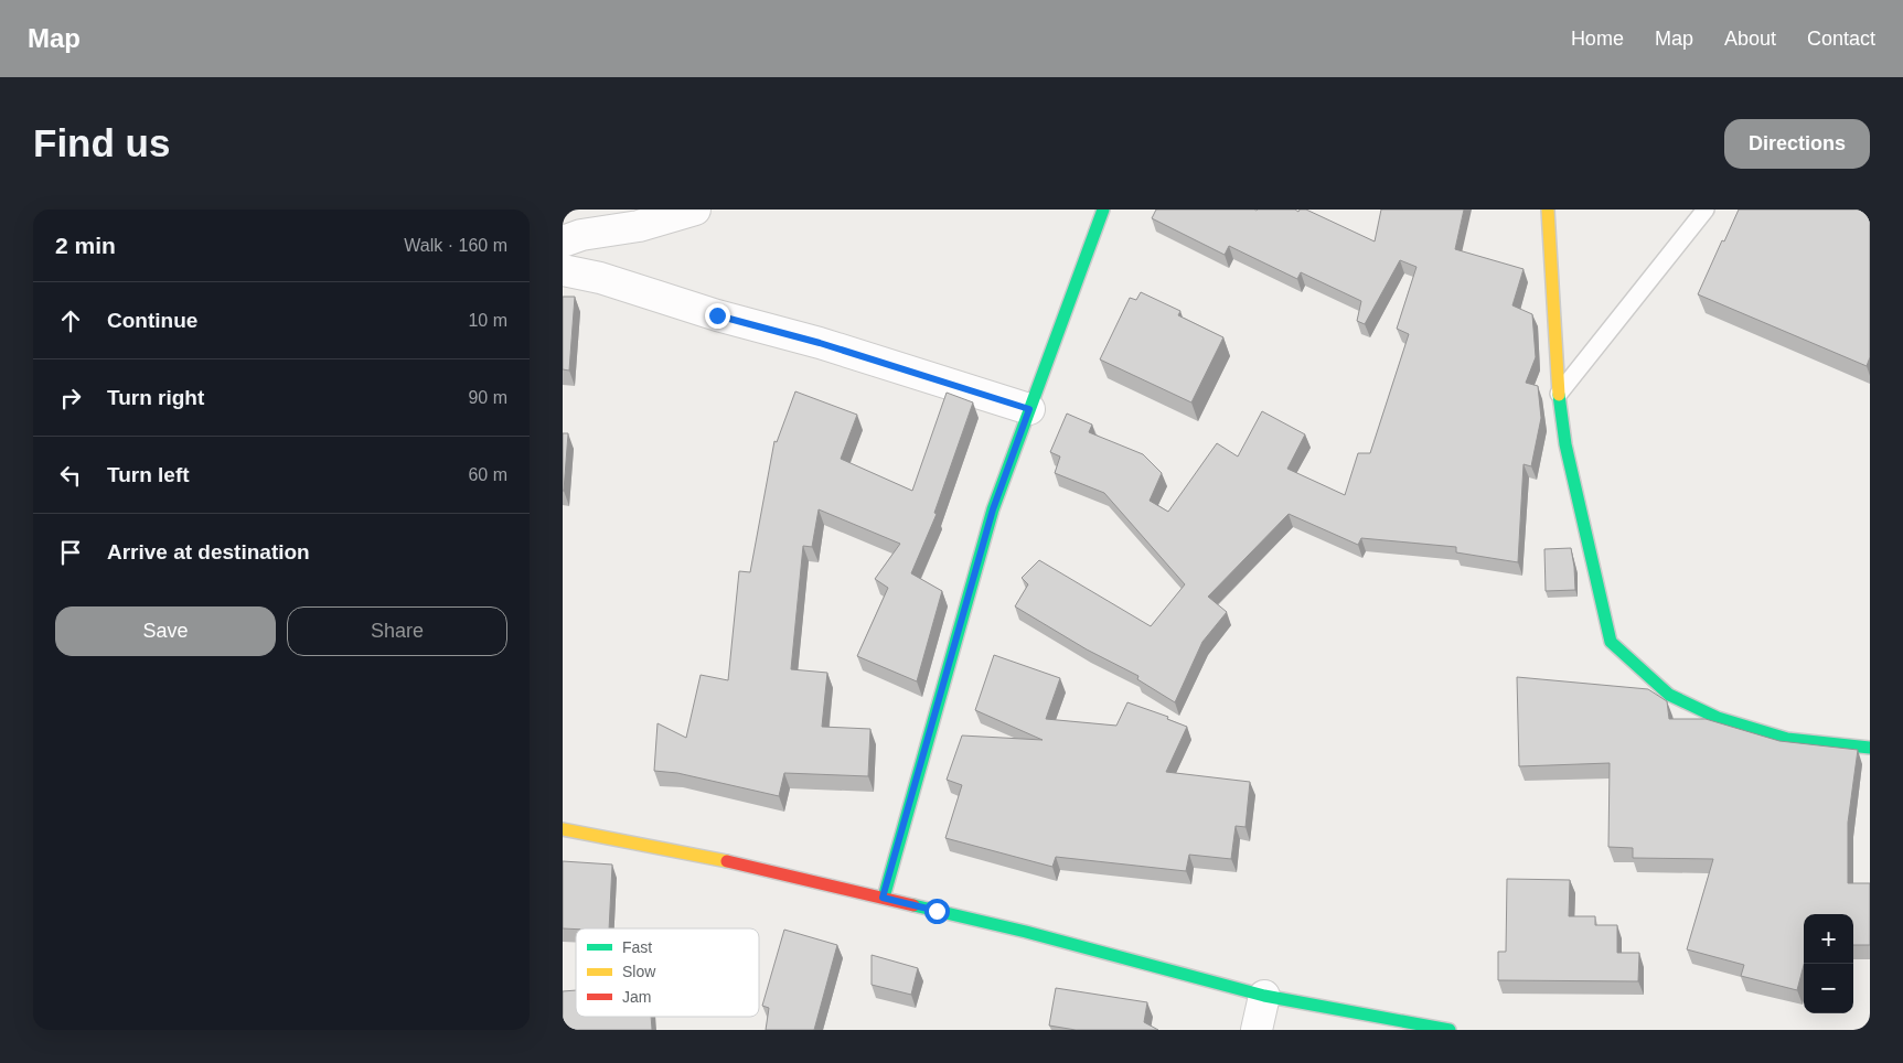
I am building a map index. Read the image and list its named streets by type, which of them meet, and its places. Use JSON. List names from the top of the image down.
{
  "legend": ["Fast", "Slow", "Jam"],
  "page": {
    "header": "Map",
    "nav": [
      "Home",
      "Map",
      "About",
      "Contact"
    ],
    "buttons": [
      "Directions",
      ["Save", "Share"]
    ],
    "title": "Find us",
    "heading": ["2 min", "Walk · 160 m"],
    "list": [
      ["Continue", "10 m"],
      ["Turn right", "90 m"],
      ["Turn left", "60 m"],
      "Arrive at destination"
    ],
    "map_buttons": ["+", "−"]
  }
}
